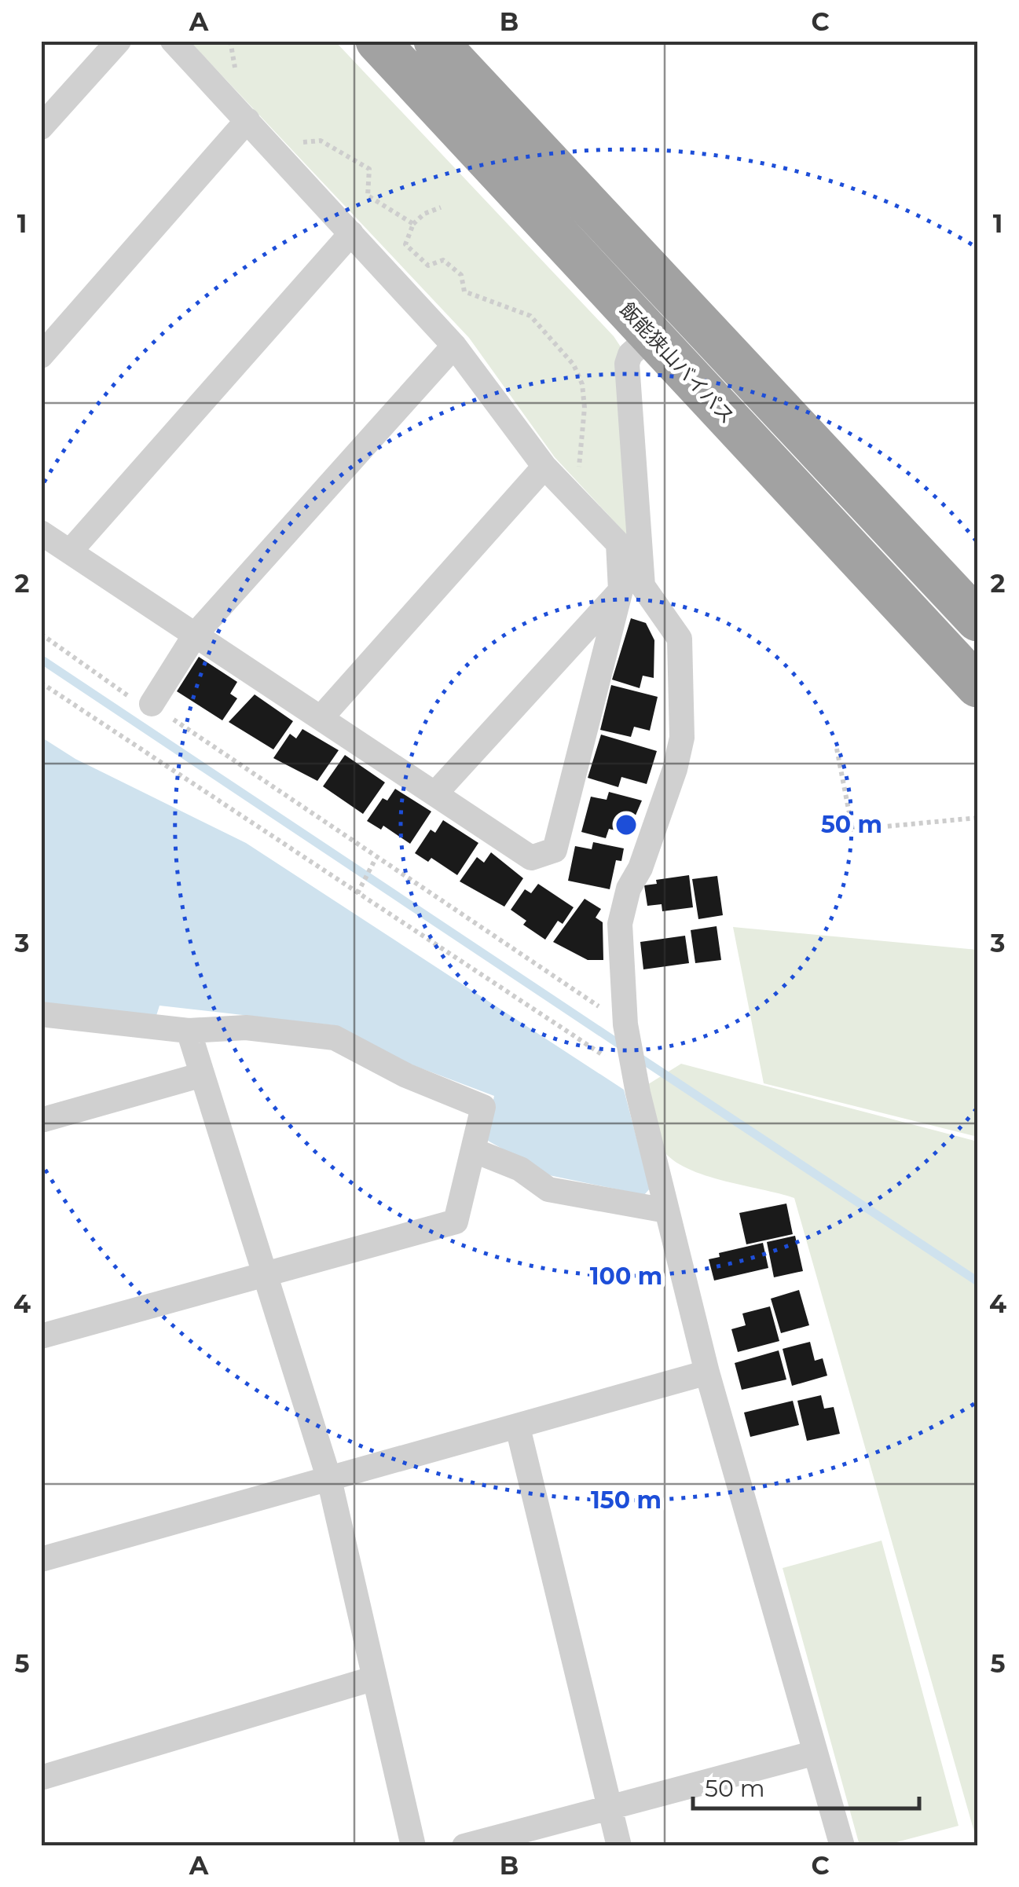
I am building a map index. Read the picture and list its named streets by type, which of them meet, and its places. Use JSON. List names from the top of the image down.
{
  "streets": {
    "highway": ["飯能狭山バイパス"]
  },
  "scale_bar": "50 m",
  "grid": {
    "columns": ["A", "B", "C"],
    "rows": [
      "1",
      "2",
      "3",
      "4",
      "5"
    ]
  },
  "rings": ["50 m", "100 m", "150 m"]
}
